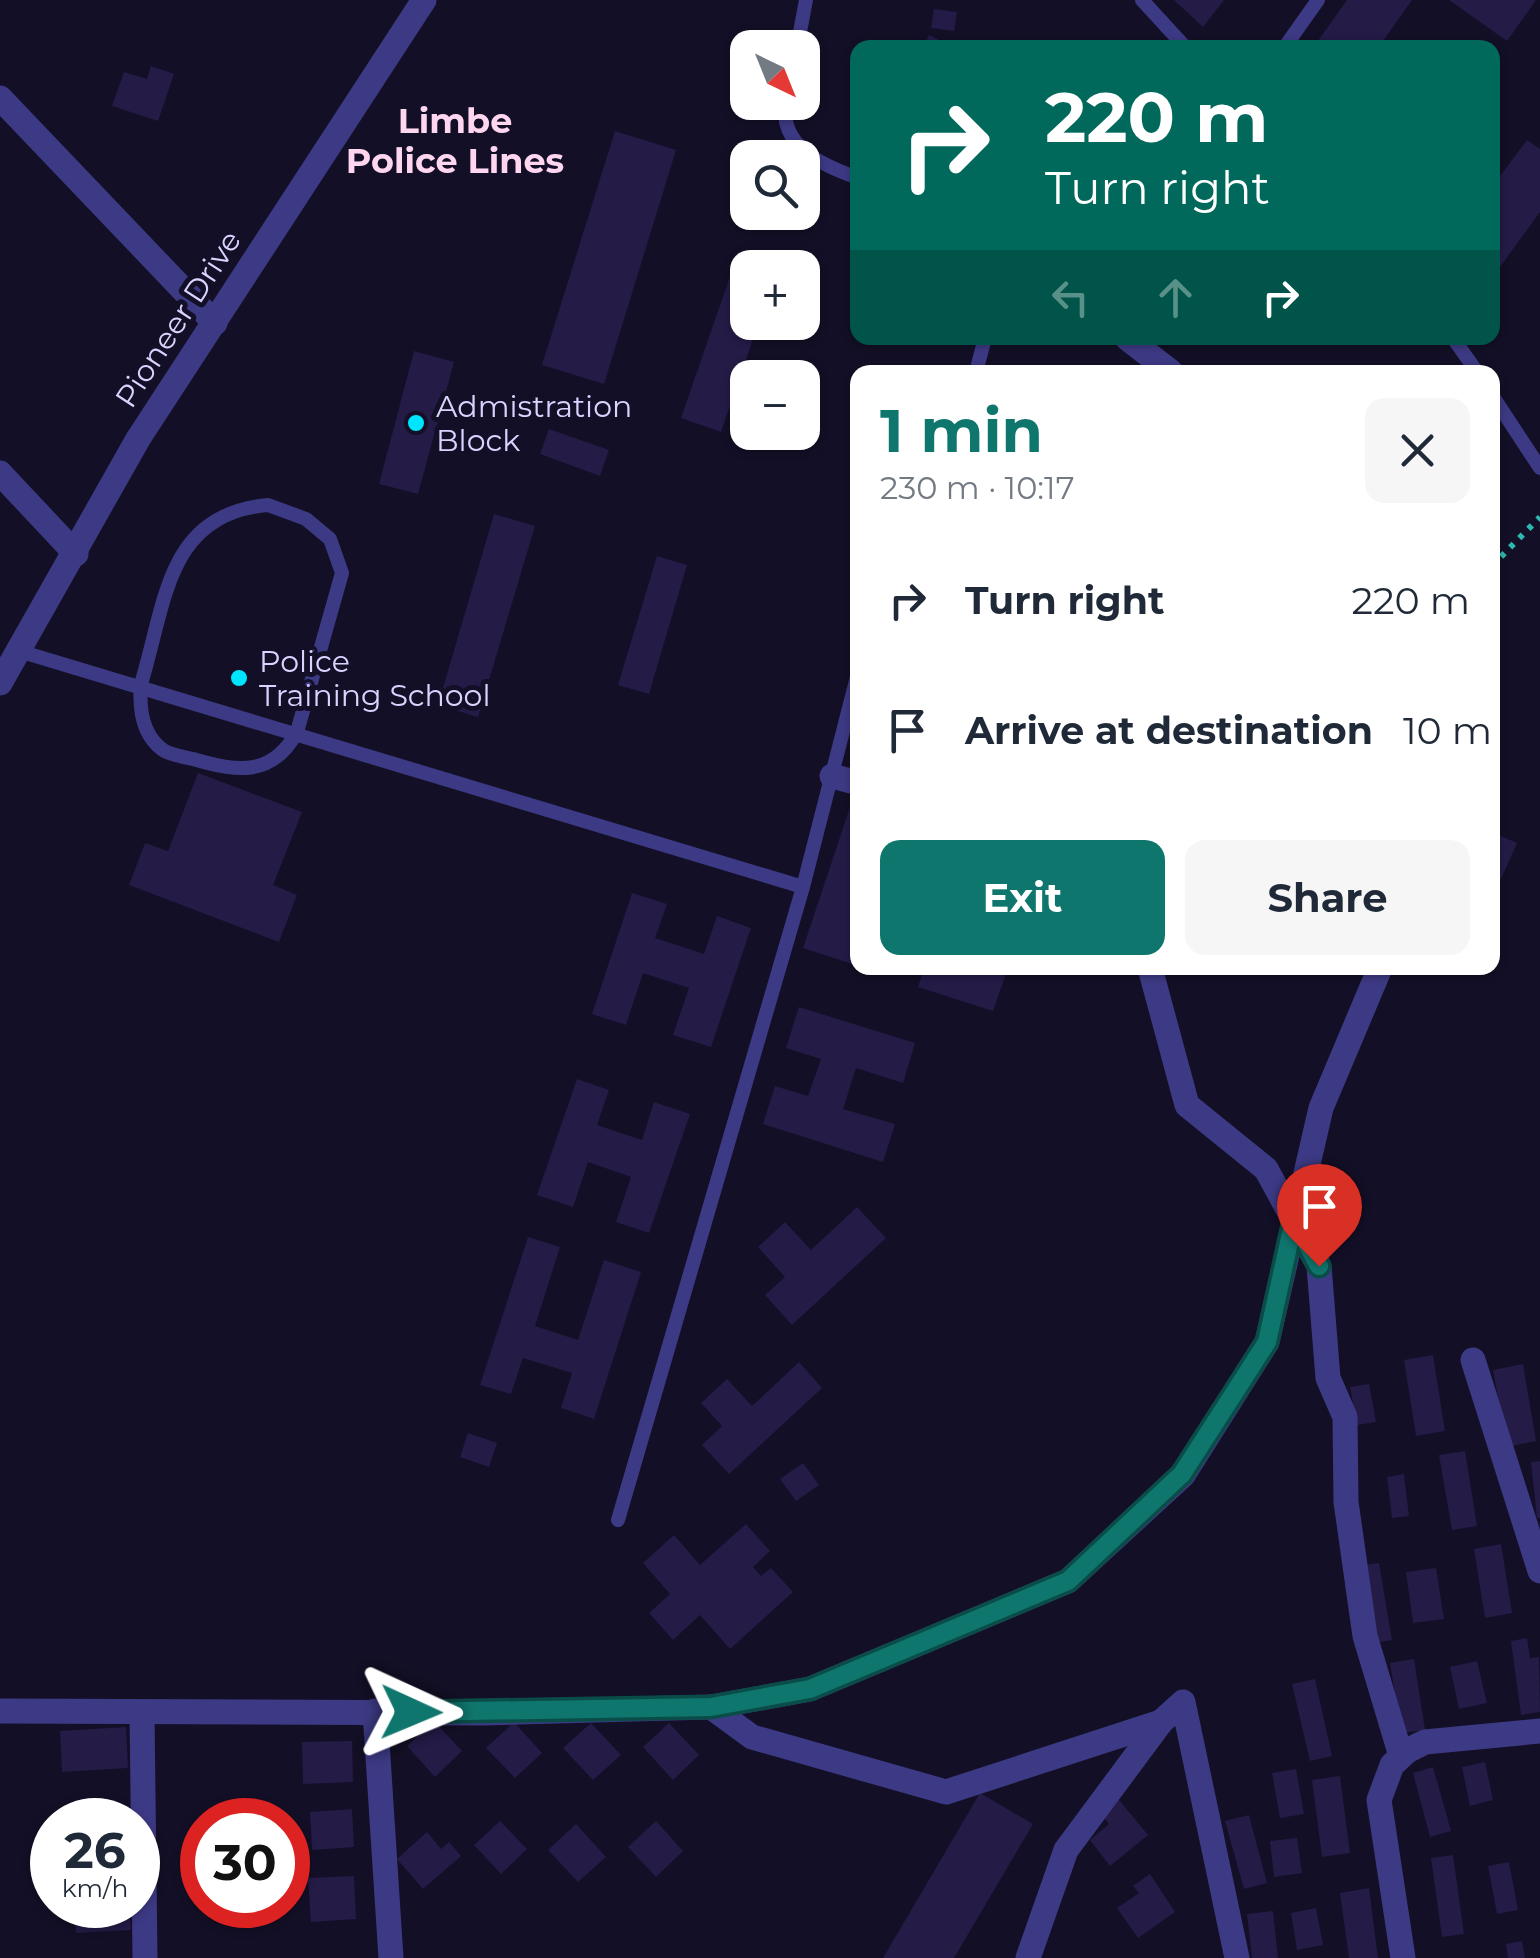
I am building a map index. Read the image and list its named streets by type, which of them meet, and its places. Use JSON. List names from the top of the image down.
{
  "streets": {
    "street": ["Pioneer Drive"]
  },
  "districts": ["Limbe Police Lines"],
  "places": ["Admistration Block", "Police Training School"],
  "north": "bottom right",
  "page": {
    "map_buttons": ["+", "−"],
    "turn": ["220 m", "Turn right"],
    "heading": ["1 min", "230 m · 10:17"],
    "list": [
      {
        "name": "Turn right",
        "value": "220 m"
      },
      {
        "name": "Arrive at destination",
        "value": "10 m"
      }
    ],
    "buttons": ["Exit", "Share"],
    "speed": "26 km/h",
    "limit": "30"
  }
}
